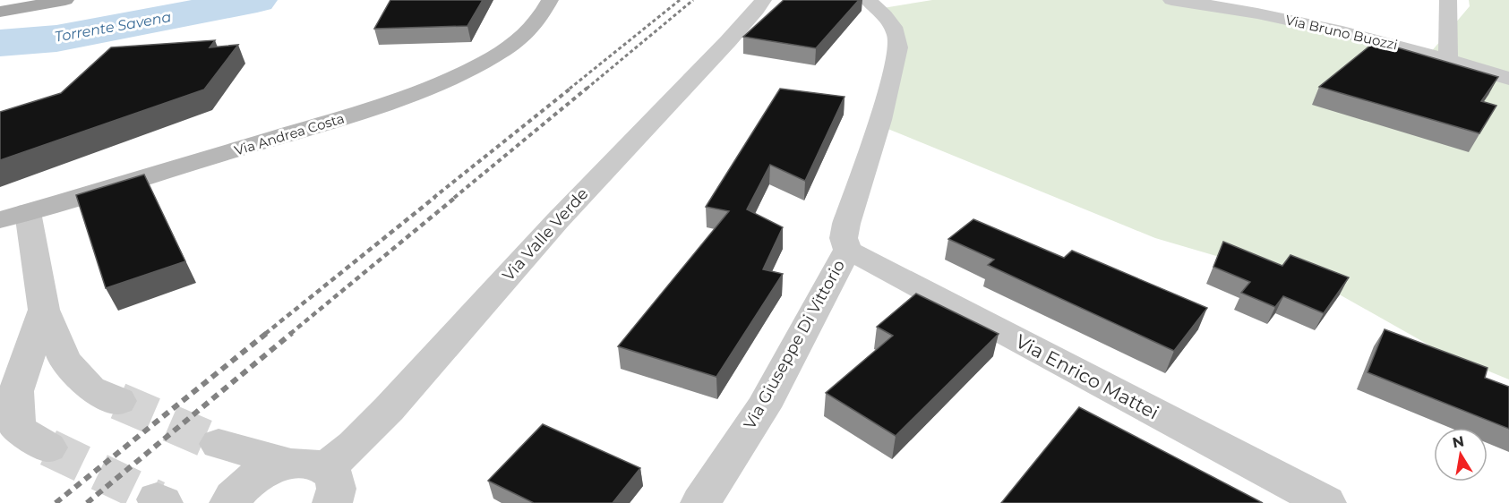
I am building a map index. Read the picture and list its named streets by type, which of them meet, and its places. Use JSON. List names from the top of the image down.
{
  "streets": {
    "main road": ["Via Andrea Costa"],
    "street": [
      "Via Bruno Buozzi",
      "Via Valle Verde",
      "Via Giuseppe Di Vittorio",
      "Via Enrico Mattei"
    ]
  },
  "crossings": [
    ["Via Giuseppe Di Vittorio", "Via Enrico Mattei"]
  ],
  "water": ["Torrente Savena"],
  "north": "top"
}
